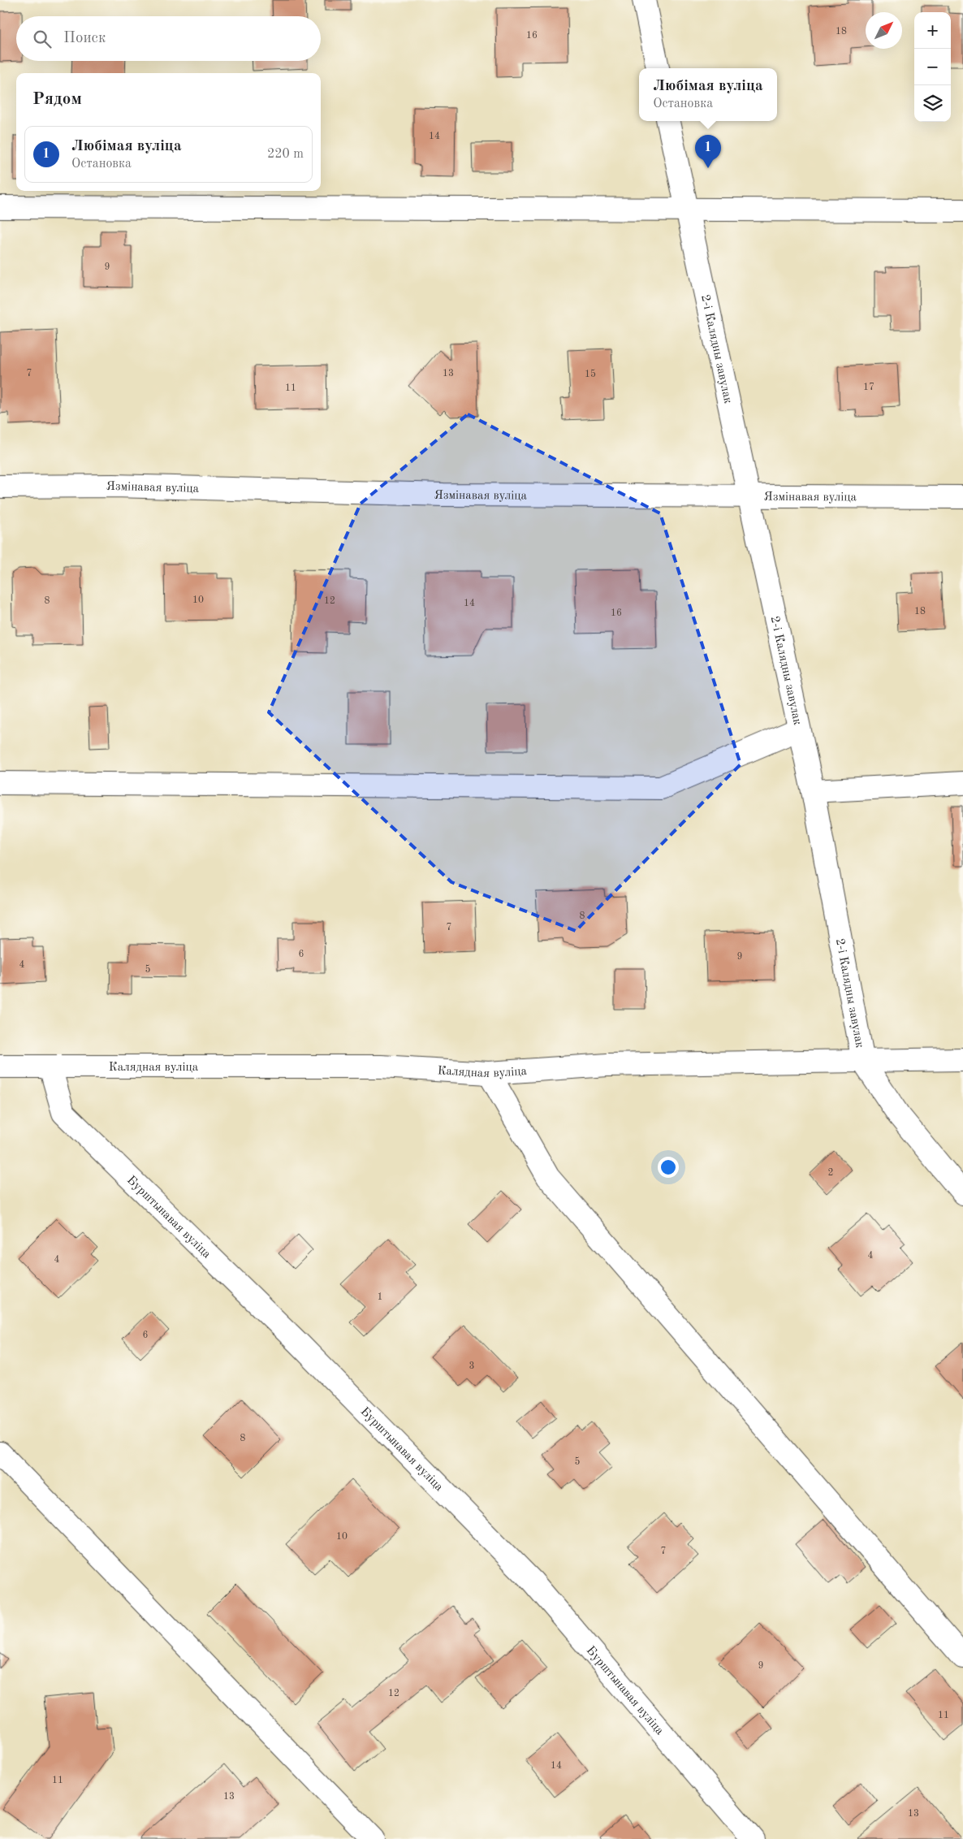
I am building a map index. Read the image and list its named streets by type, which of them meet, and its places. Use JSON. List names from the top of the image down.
{
  "streets": {
    "street": [
      "2-і Калядны завулак",
      "Язмінавая вуліца",
      "Калядная вуліца",
      "Бурштынавая вуліца"
    ]
  },
  "crossings": [
    ["2-і Калядны завулак", "Язмінавая вуліца"],
    ["2-і Калядны завулак", "Калядная вуліца"],
    ["Калядная вуліца", "Бурштынавая вуліца"]
  ],
  "house_numbers": [
    "18",
    "16",
    "14",
    "9",
    "7",
    "13",
    "15",
    "17",
    "11",
    "10",
    "8",
    "12",
    "14",
    "18",
    "16",
    "8",
    "7",
    "6",
    "9",
    "4",
    "5",
    "2",
    "4",
    "4",
    "1",
    "6",
    "3",
    "8",
    "5",
    "10",
    "7",
    "9",
    "12",
    "11",
    "14",
    "11",
    "13",
    "13"
  ],
  "north": "top right",
  "page": {
    "map_buttons": ["+", "−"],
    "search": "Поиск",
    "popup": ["Любімая вуліца", "Остановка"],
    "heading": "Рядом",
    "list": [
      {
        "mark": "1",
        "name": "Любімая вуліца",
        "note": "Остановка",
        "value": "220 m"
      }
    ],
    "pins": "1"
  }
}
